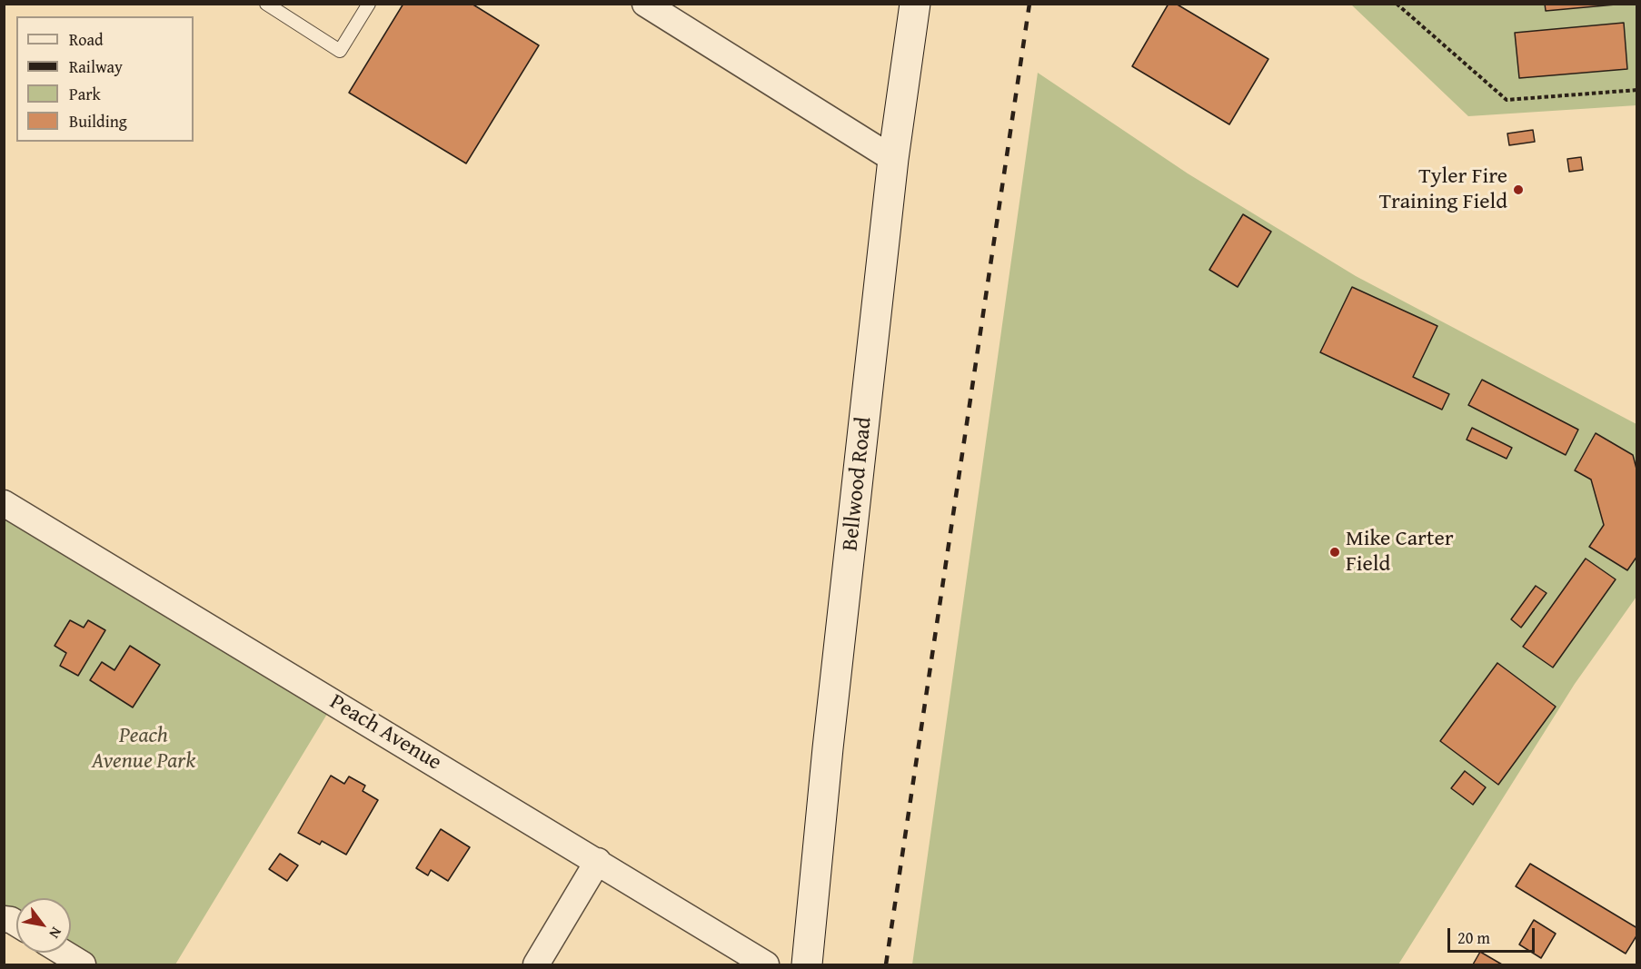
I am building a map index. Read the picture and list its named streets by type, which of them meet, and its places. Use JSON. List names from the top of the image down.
{
  "streets": {
    "street": ["Bellwood Road", "Peach Avenue"]
  },
  "parks": ["Peach Avenue Park"],
  "places": ["Tyler Fire Training Field", "Mike Carter Field"],
  "legend": [
    "Road",
    "Railway",
    "Park",
    "Building"
  ],
  "scale_bar": "20 m",
  "north": "bottom right"
}
